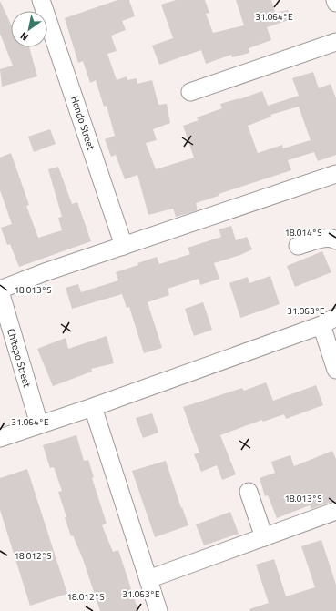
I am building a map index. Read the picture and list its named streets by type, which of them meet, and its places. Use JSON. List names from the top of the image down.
{
  "streets": {
    "street": ["Hondo Street", "Chitepo Street"]
  },
  "north": "bottom left",
  "coordinates": [
    "31.064°E",
    "18.014°S",
    "18.013°S",
    "31.063°E",
    "18.012°S"
  ]
}
